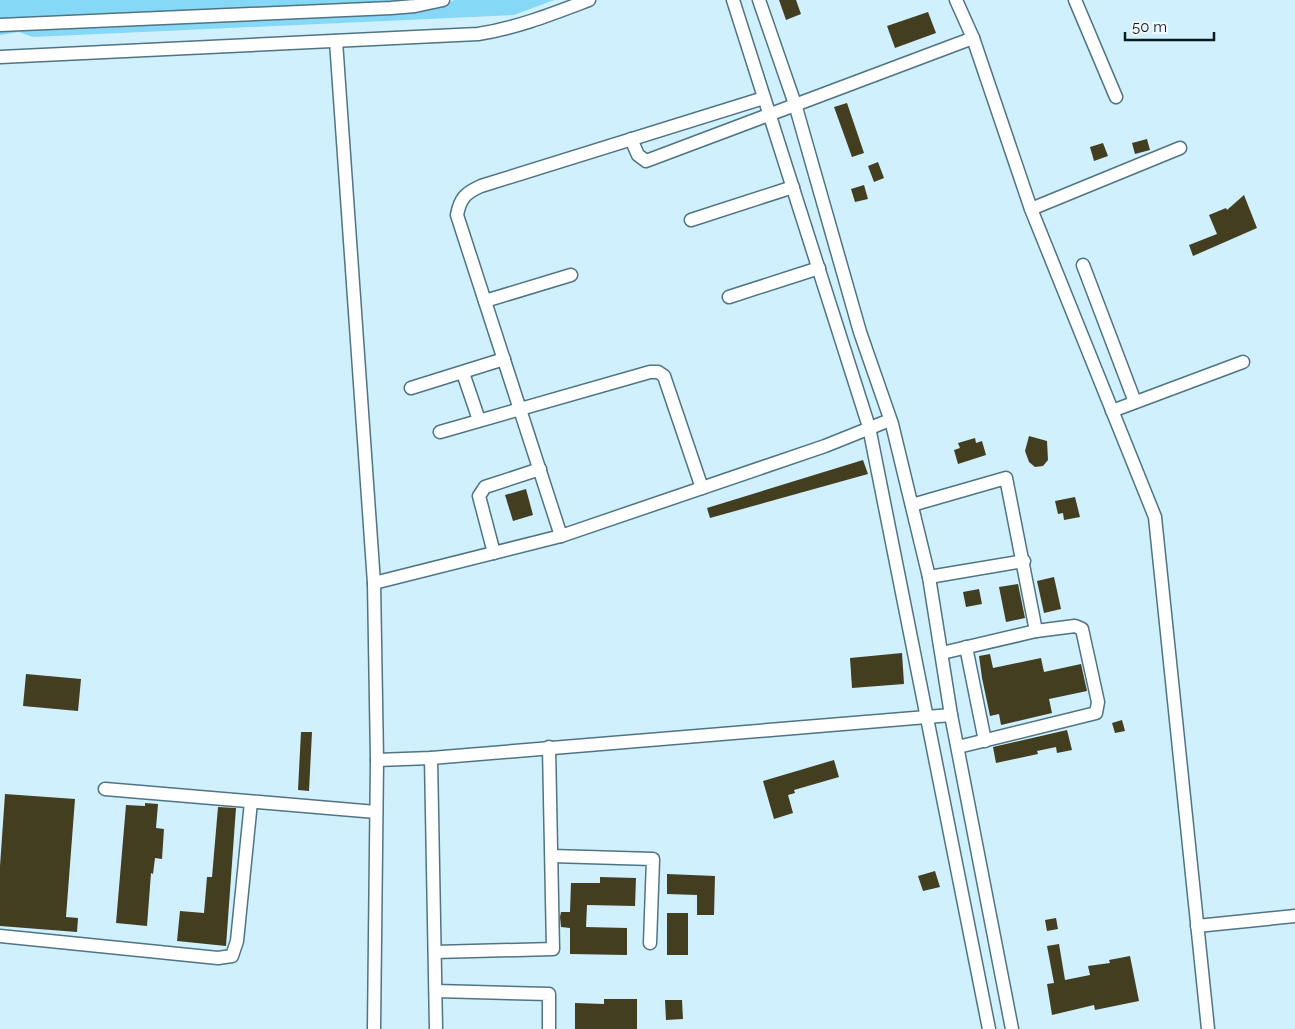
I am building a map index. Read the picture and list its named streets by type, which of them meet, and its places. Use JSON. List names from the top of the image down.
{
  "scale_bar": "50 m"
}
